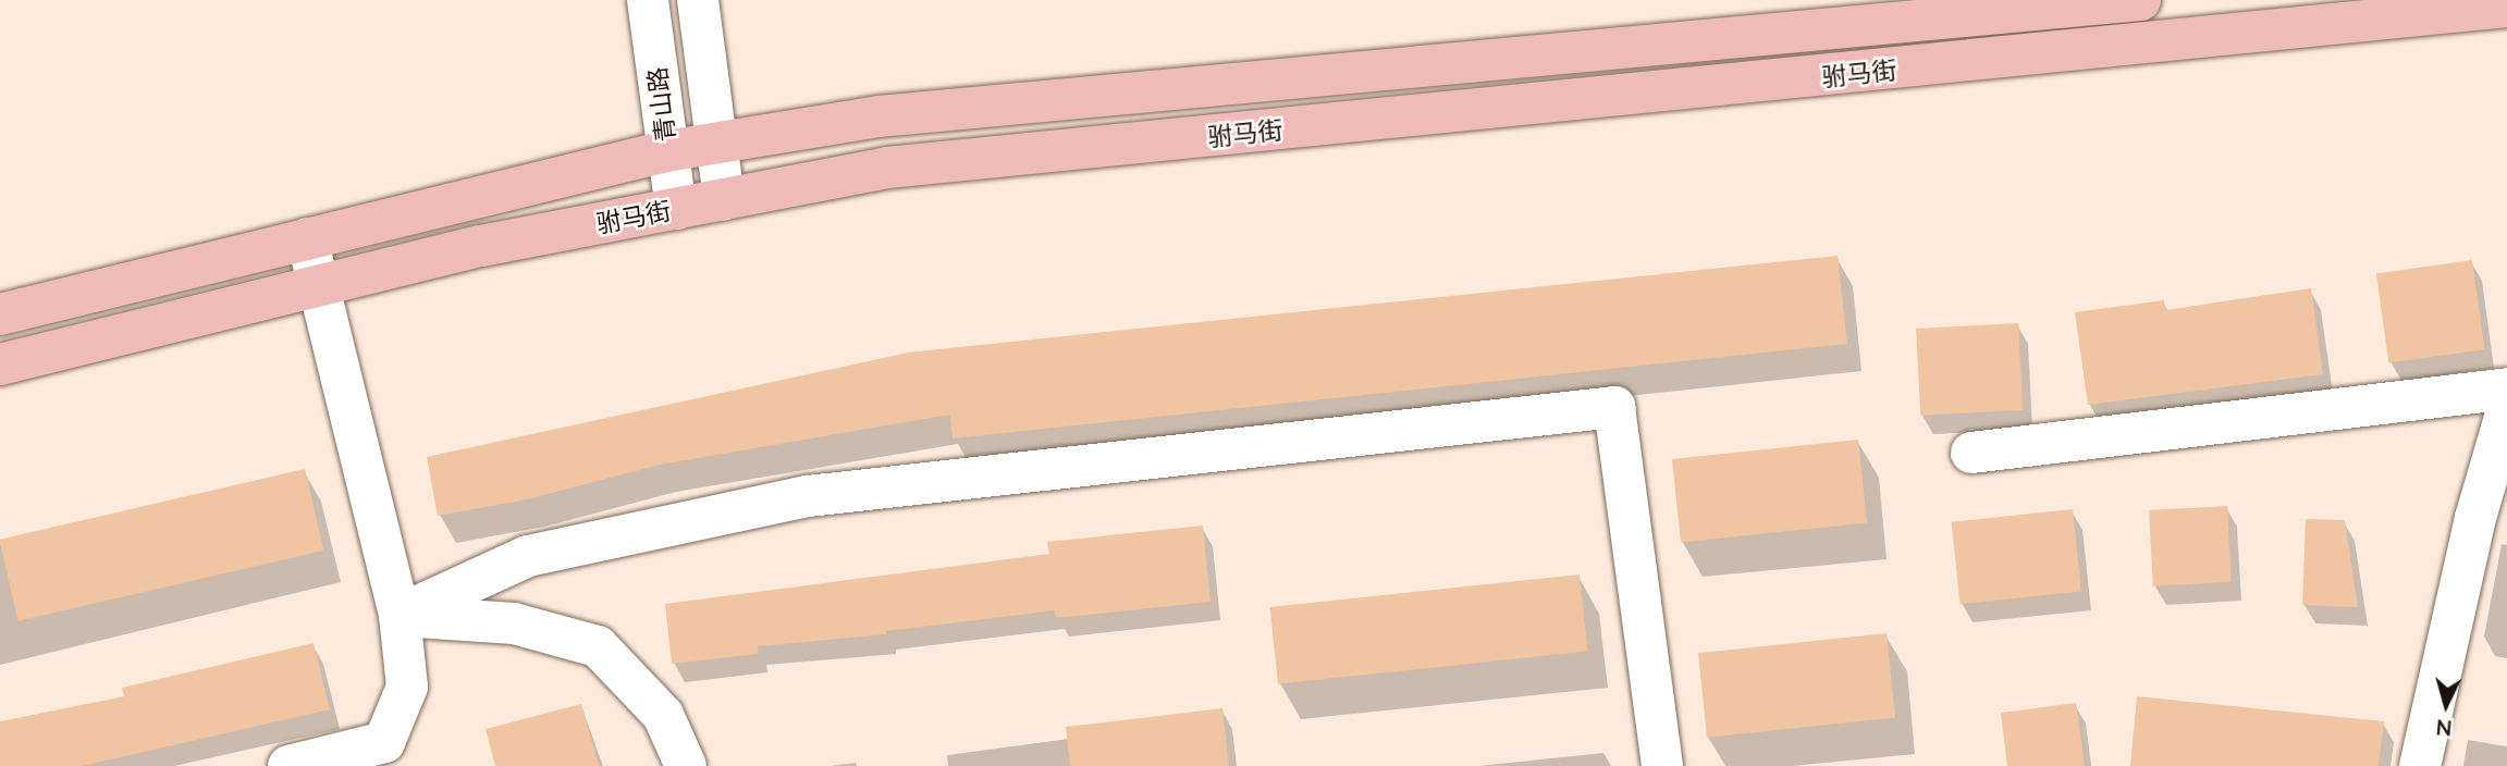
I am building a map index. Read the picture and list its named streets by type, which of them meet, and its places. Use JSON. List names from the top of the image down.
{
  "streets": {
    "main road": ["驸马街"],
    "street": ["青山路"]
  },
  "crossings": [
    ["驸马街", "青山路"]
  ],
  "north": "bottom"
}
